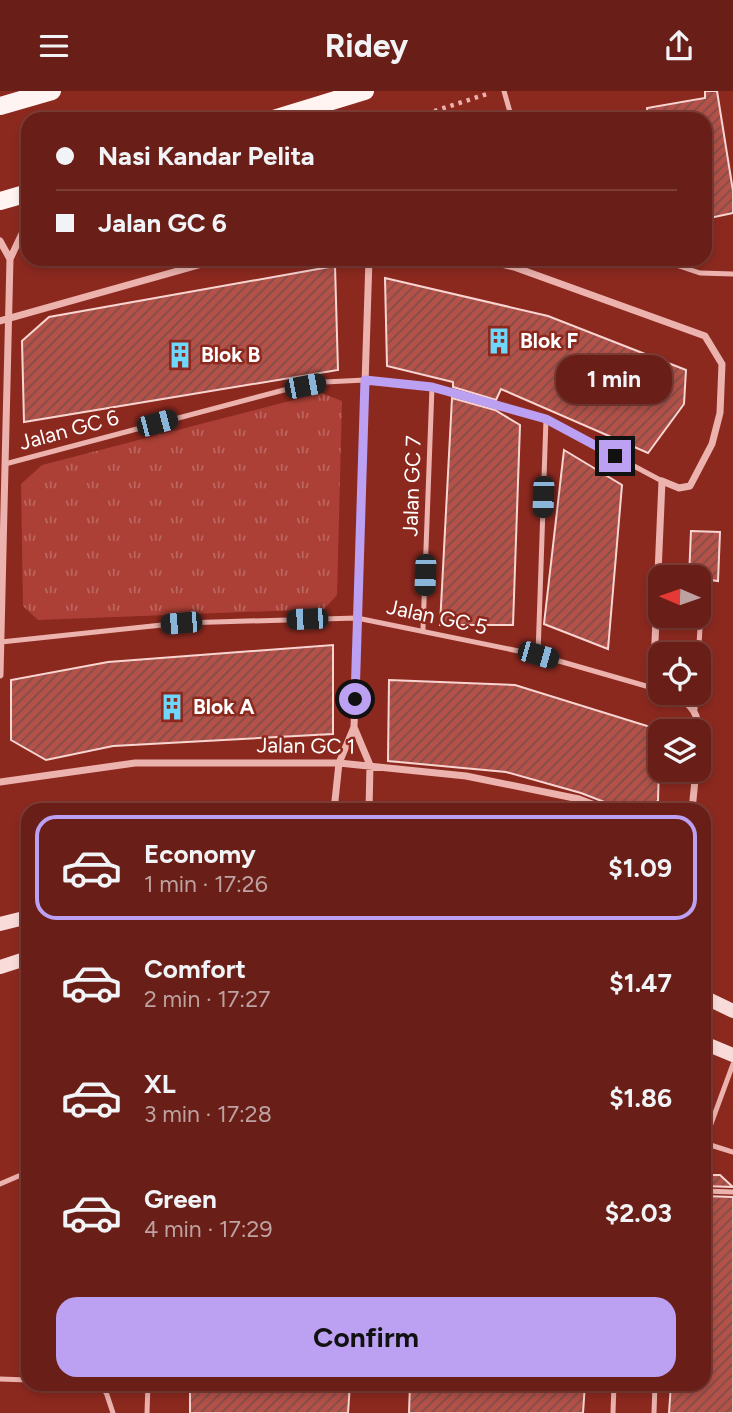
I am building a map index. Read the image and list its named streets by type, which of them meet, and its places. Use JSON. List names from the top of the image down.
{
  "streets": {
    "street": ["Jalan GC 1"],
    "lane": ["Jalan GC 6", "Jalan GC 7", "Jalan GC 5"]
  },
  "crossings": [
    ["Jalan GC 6", "Jalan GC 7"],
    ["Jalan GC 7", "Jalan GC 5"]
  ],
  "places": {
    "building": ["Blok F", "Blok B", "Blok A"]
  },
  "north": "left",
  "page": {
    "header": "Ridey",
    "banner": ["Nasi Kandar Pelita", "Jalan GC 6"],
    "bubble": "1 min",
    "list": [
      {
        "name": "Economy",
        "note": "1 min · 17:26",
        "value": "$1.09"
      },
      {
        "name": "Comfort",
        "note": "2 min · 17:27",
        "value": "$1.47"
      },
      {
        "name": "XL",
        "note": "3 min · 17:28",
        "value": "$1.86"
      },
      {
        "name": "Green",
        "note": "4 min · 17:29",
        "value": "$2.03"
      }
    ],
    "buttons": "Confirm"
  }
}
